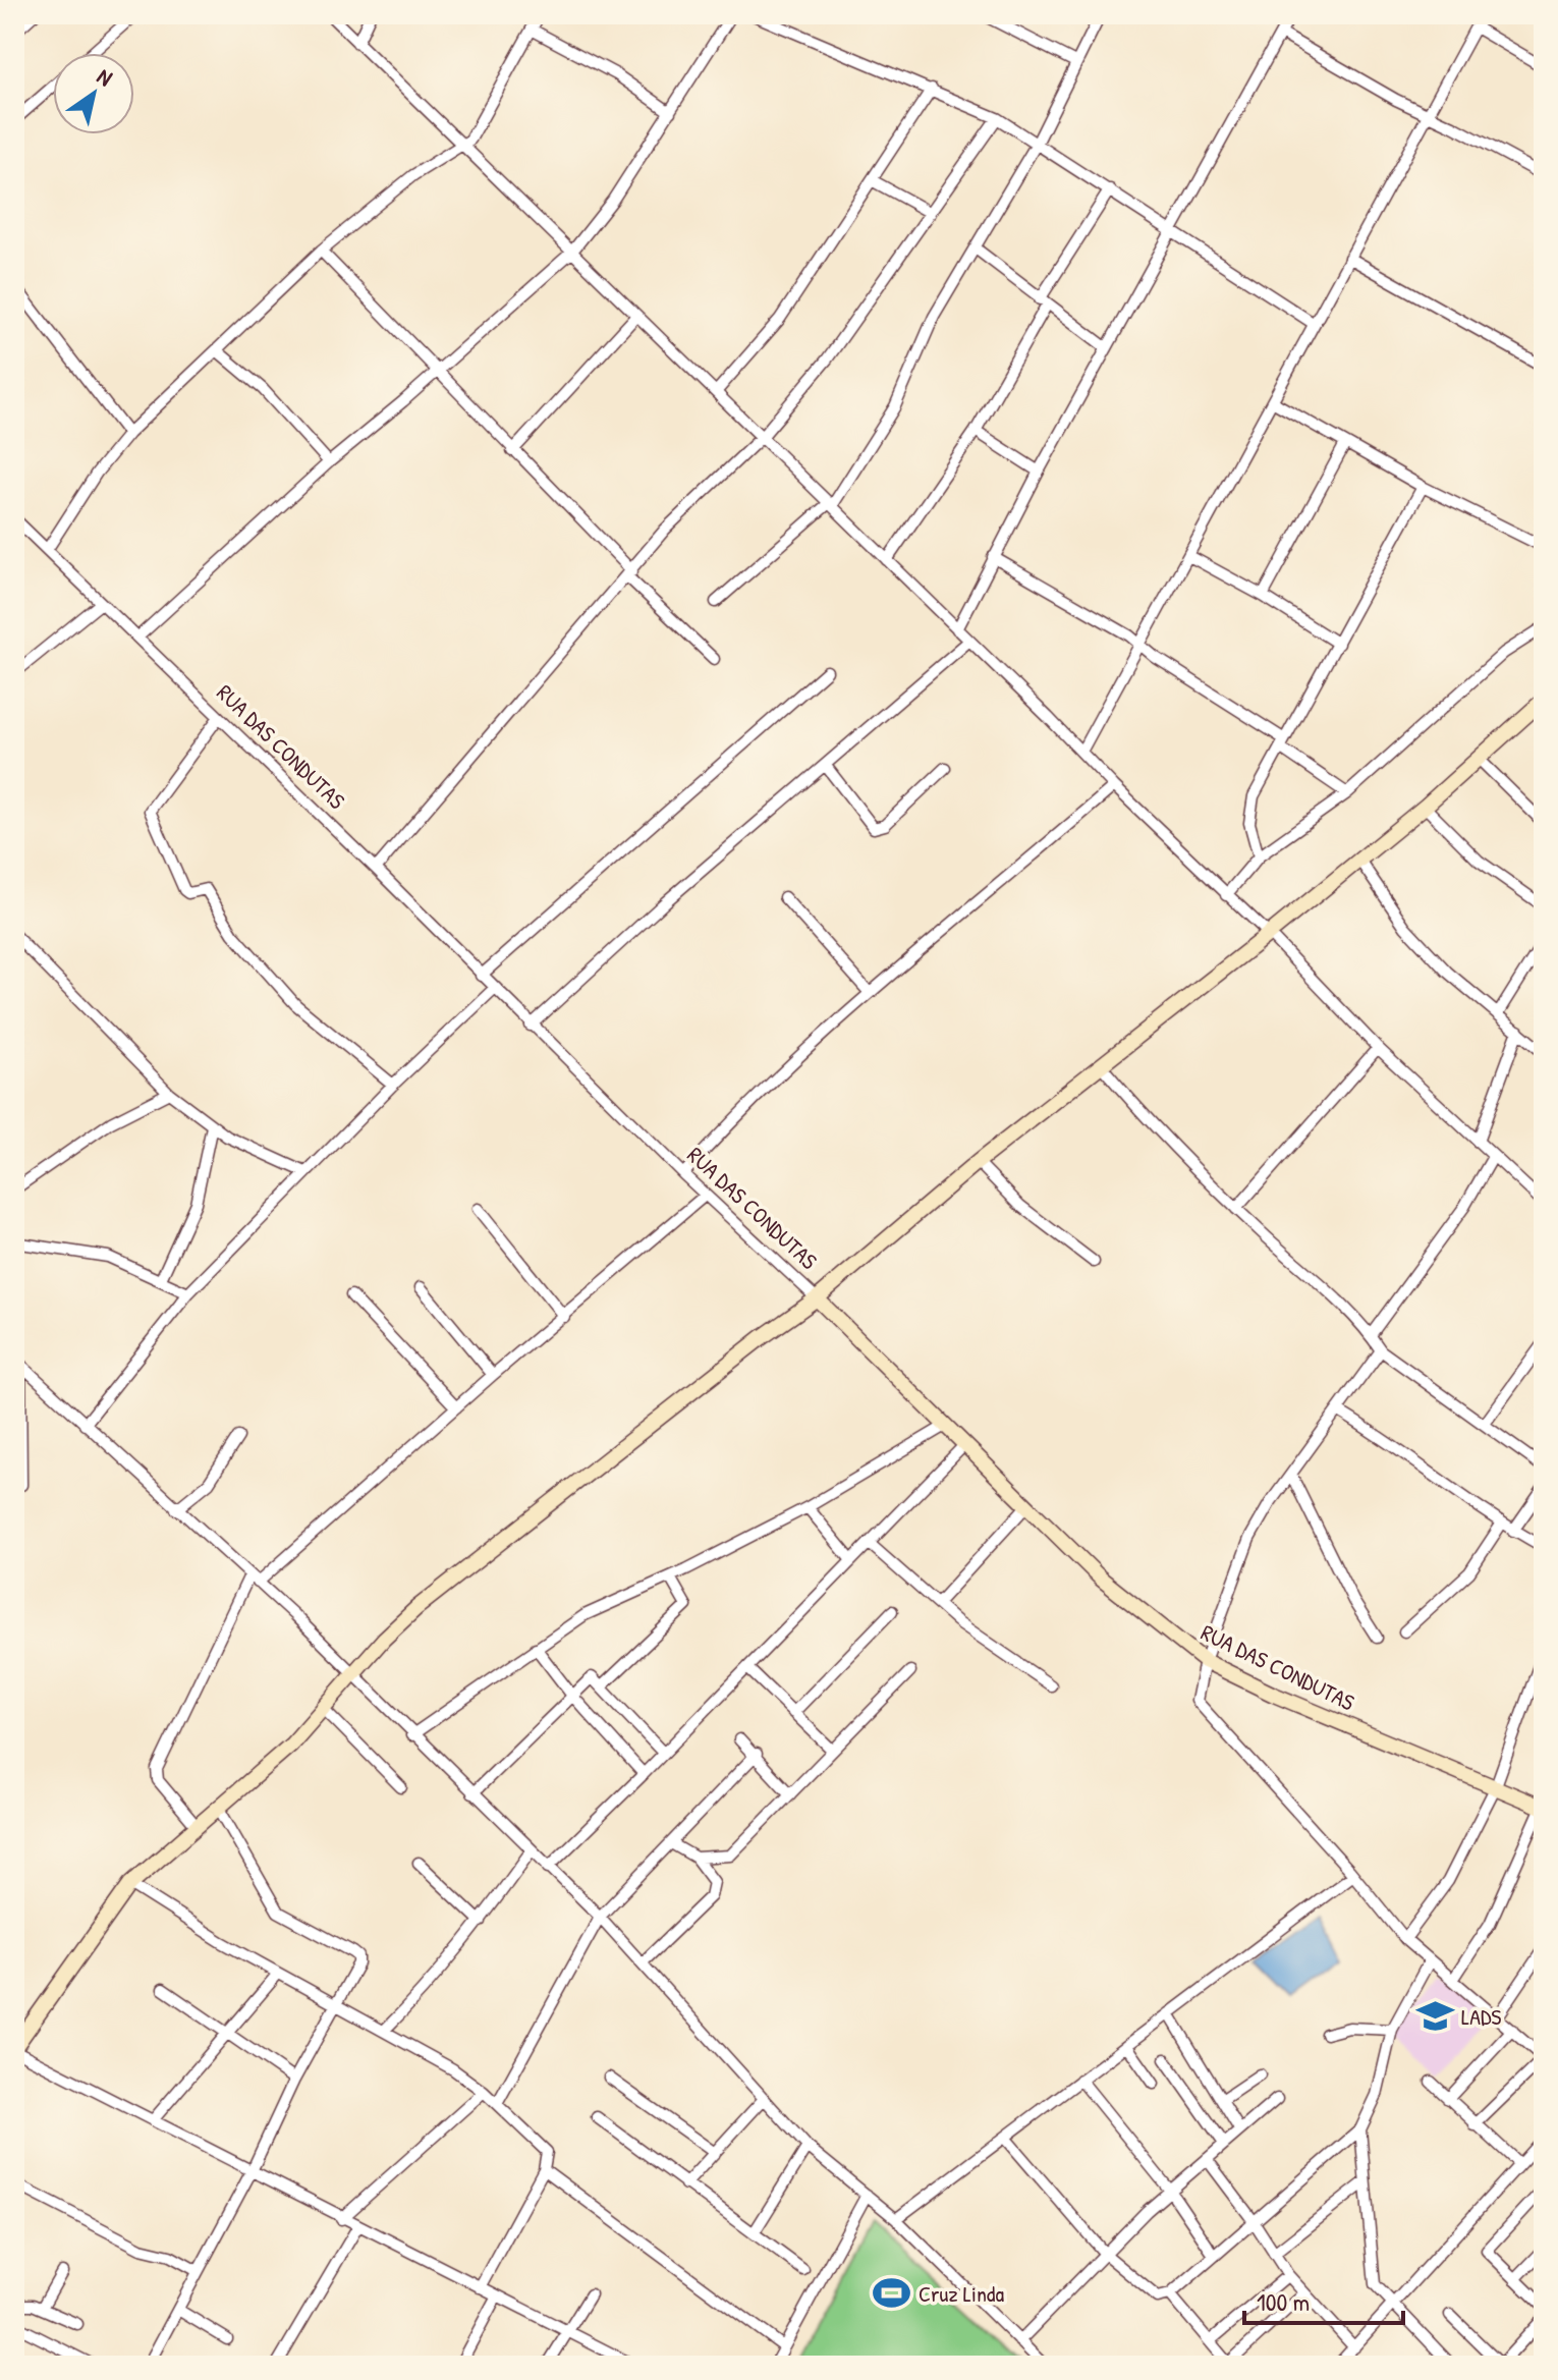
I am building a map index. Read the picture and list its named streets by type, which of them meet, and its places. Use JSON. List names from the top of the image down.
{
  "streets": {
    "street": ["RUA DAS CONDUTAS"]
  },
  "places": {
    "school or university": ["LADS"],
    "sports": ["Cruz Linda"]
  },
  "scale_bar": "100 m",
  "north": "top right"
}
